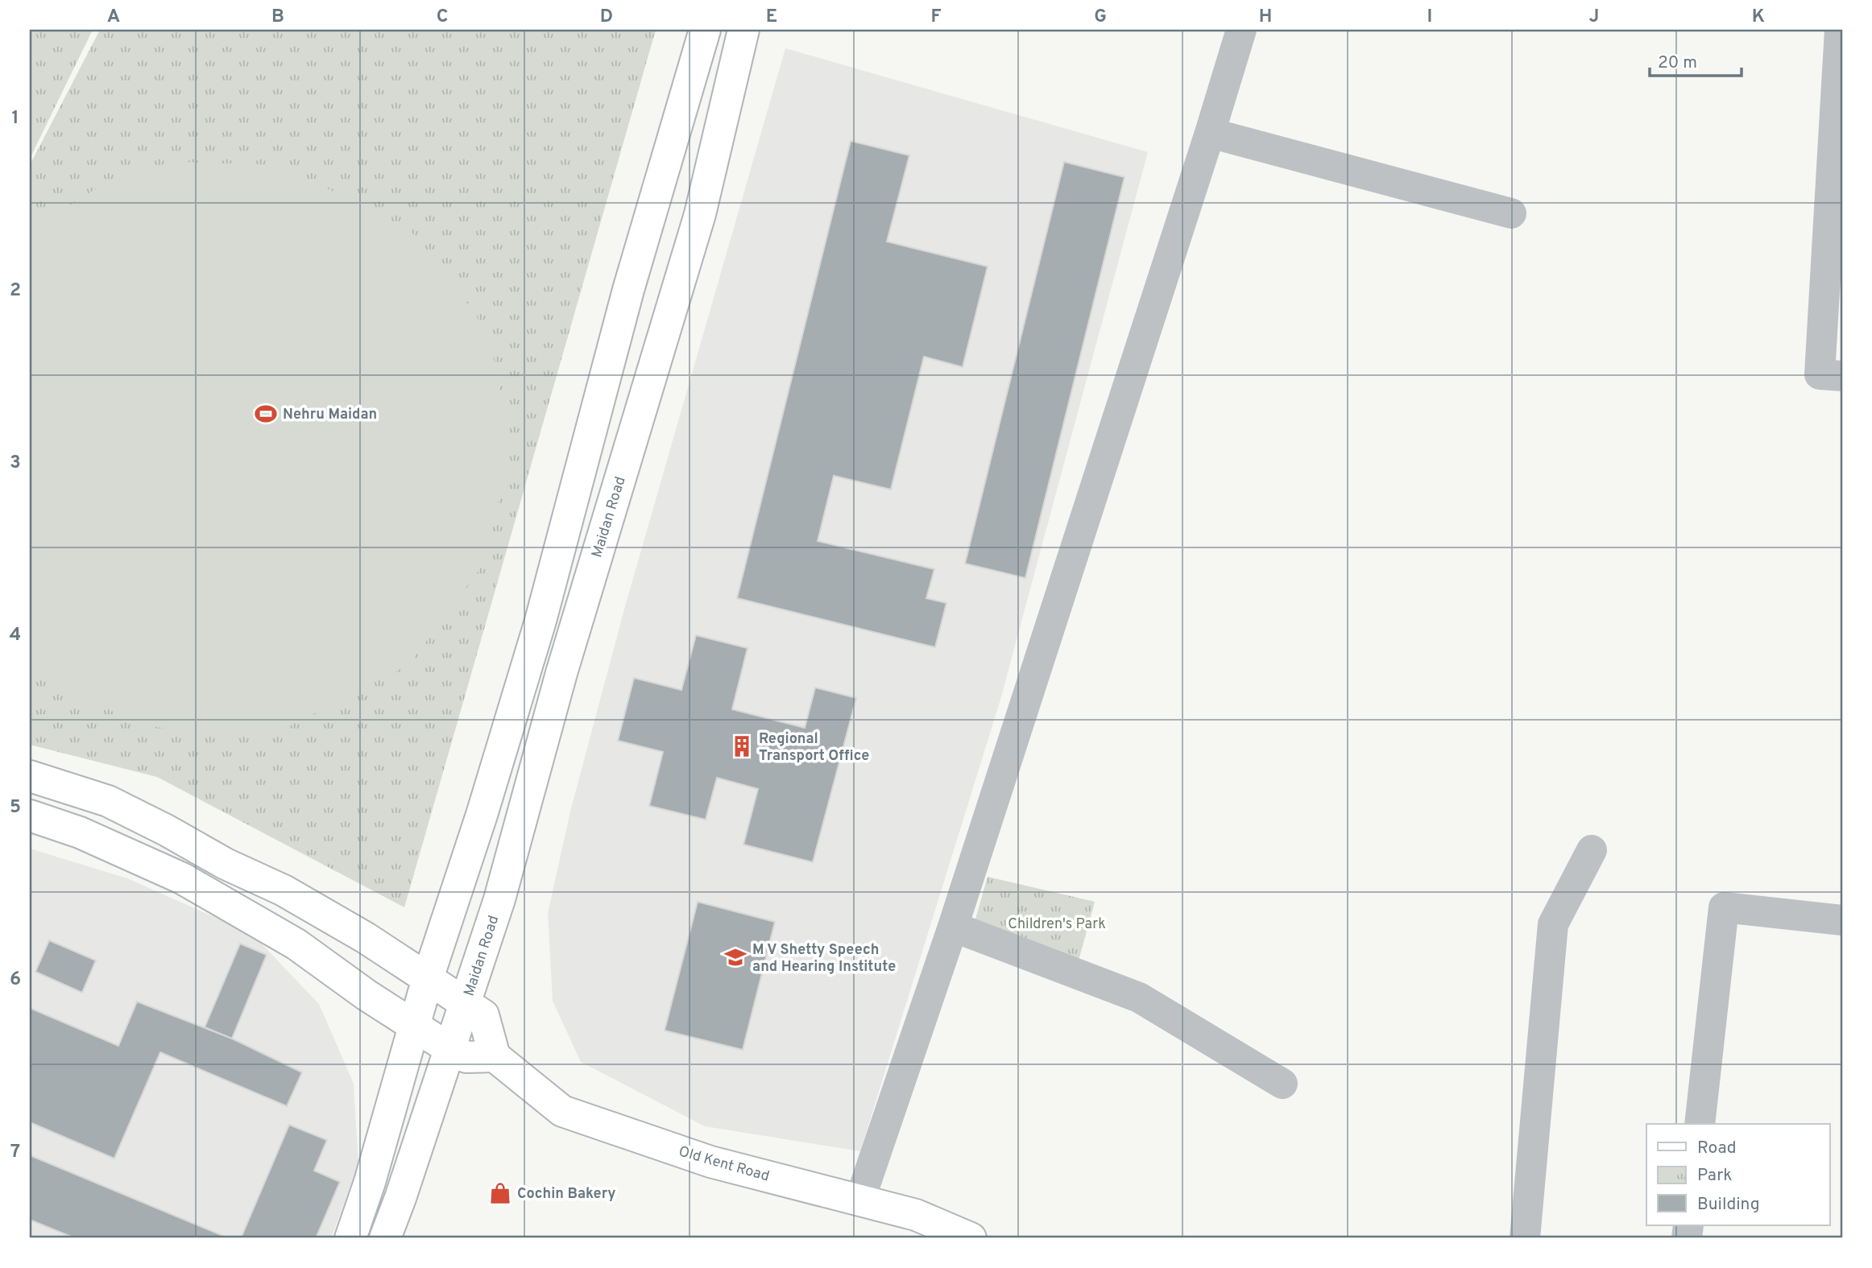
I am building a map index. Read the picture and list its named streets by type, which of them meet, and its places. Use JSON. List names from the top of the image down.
{
  "streets": {
    "main road": ["Maidan Road", "Old Kent Road"]
  },
  "crossings": [
    ["Maidan Road", "Old Kent Road"]
  ],
  "parks": ["Children's Park"],
  "places": {
    "sports": ["Nehru Maidan"],
    "building": ["Regional Transport Office"],
    "school or university": ["M V Shetty Speech and Hearing Institute"],
    "shop": ["Cochin Bakery"]
  },
  "legend": ["Road", "Park", "Building"],
  "scale_bar": "20 m",
  "grid": {
    "columns": [
      "A",
      "B",
      "C",
      "D",
      "E",
      "F",
      "G",
      "H",
      "I",
      "J",
      "K"
    ],
    "rows": [
      "1",
      "2",
      "3",
      "4",
      "5",
      "6",
      "7"
    ]
  }
}
